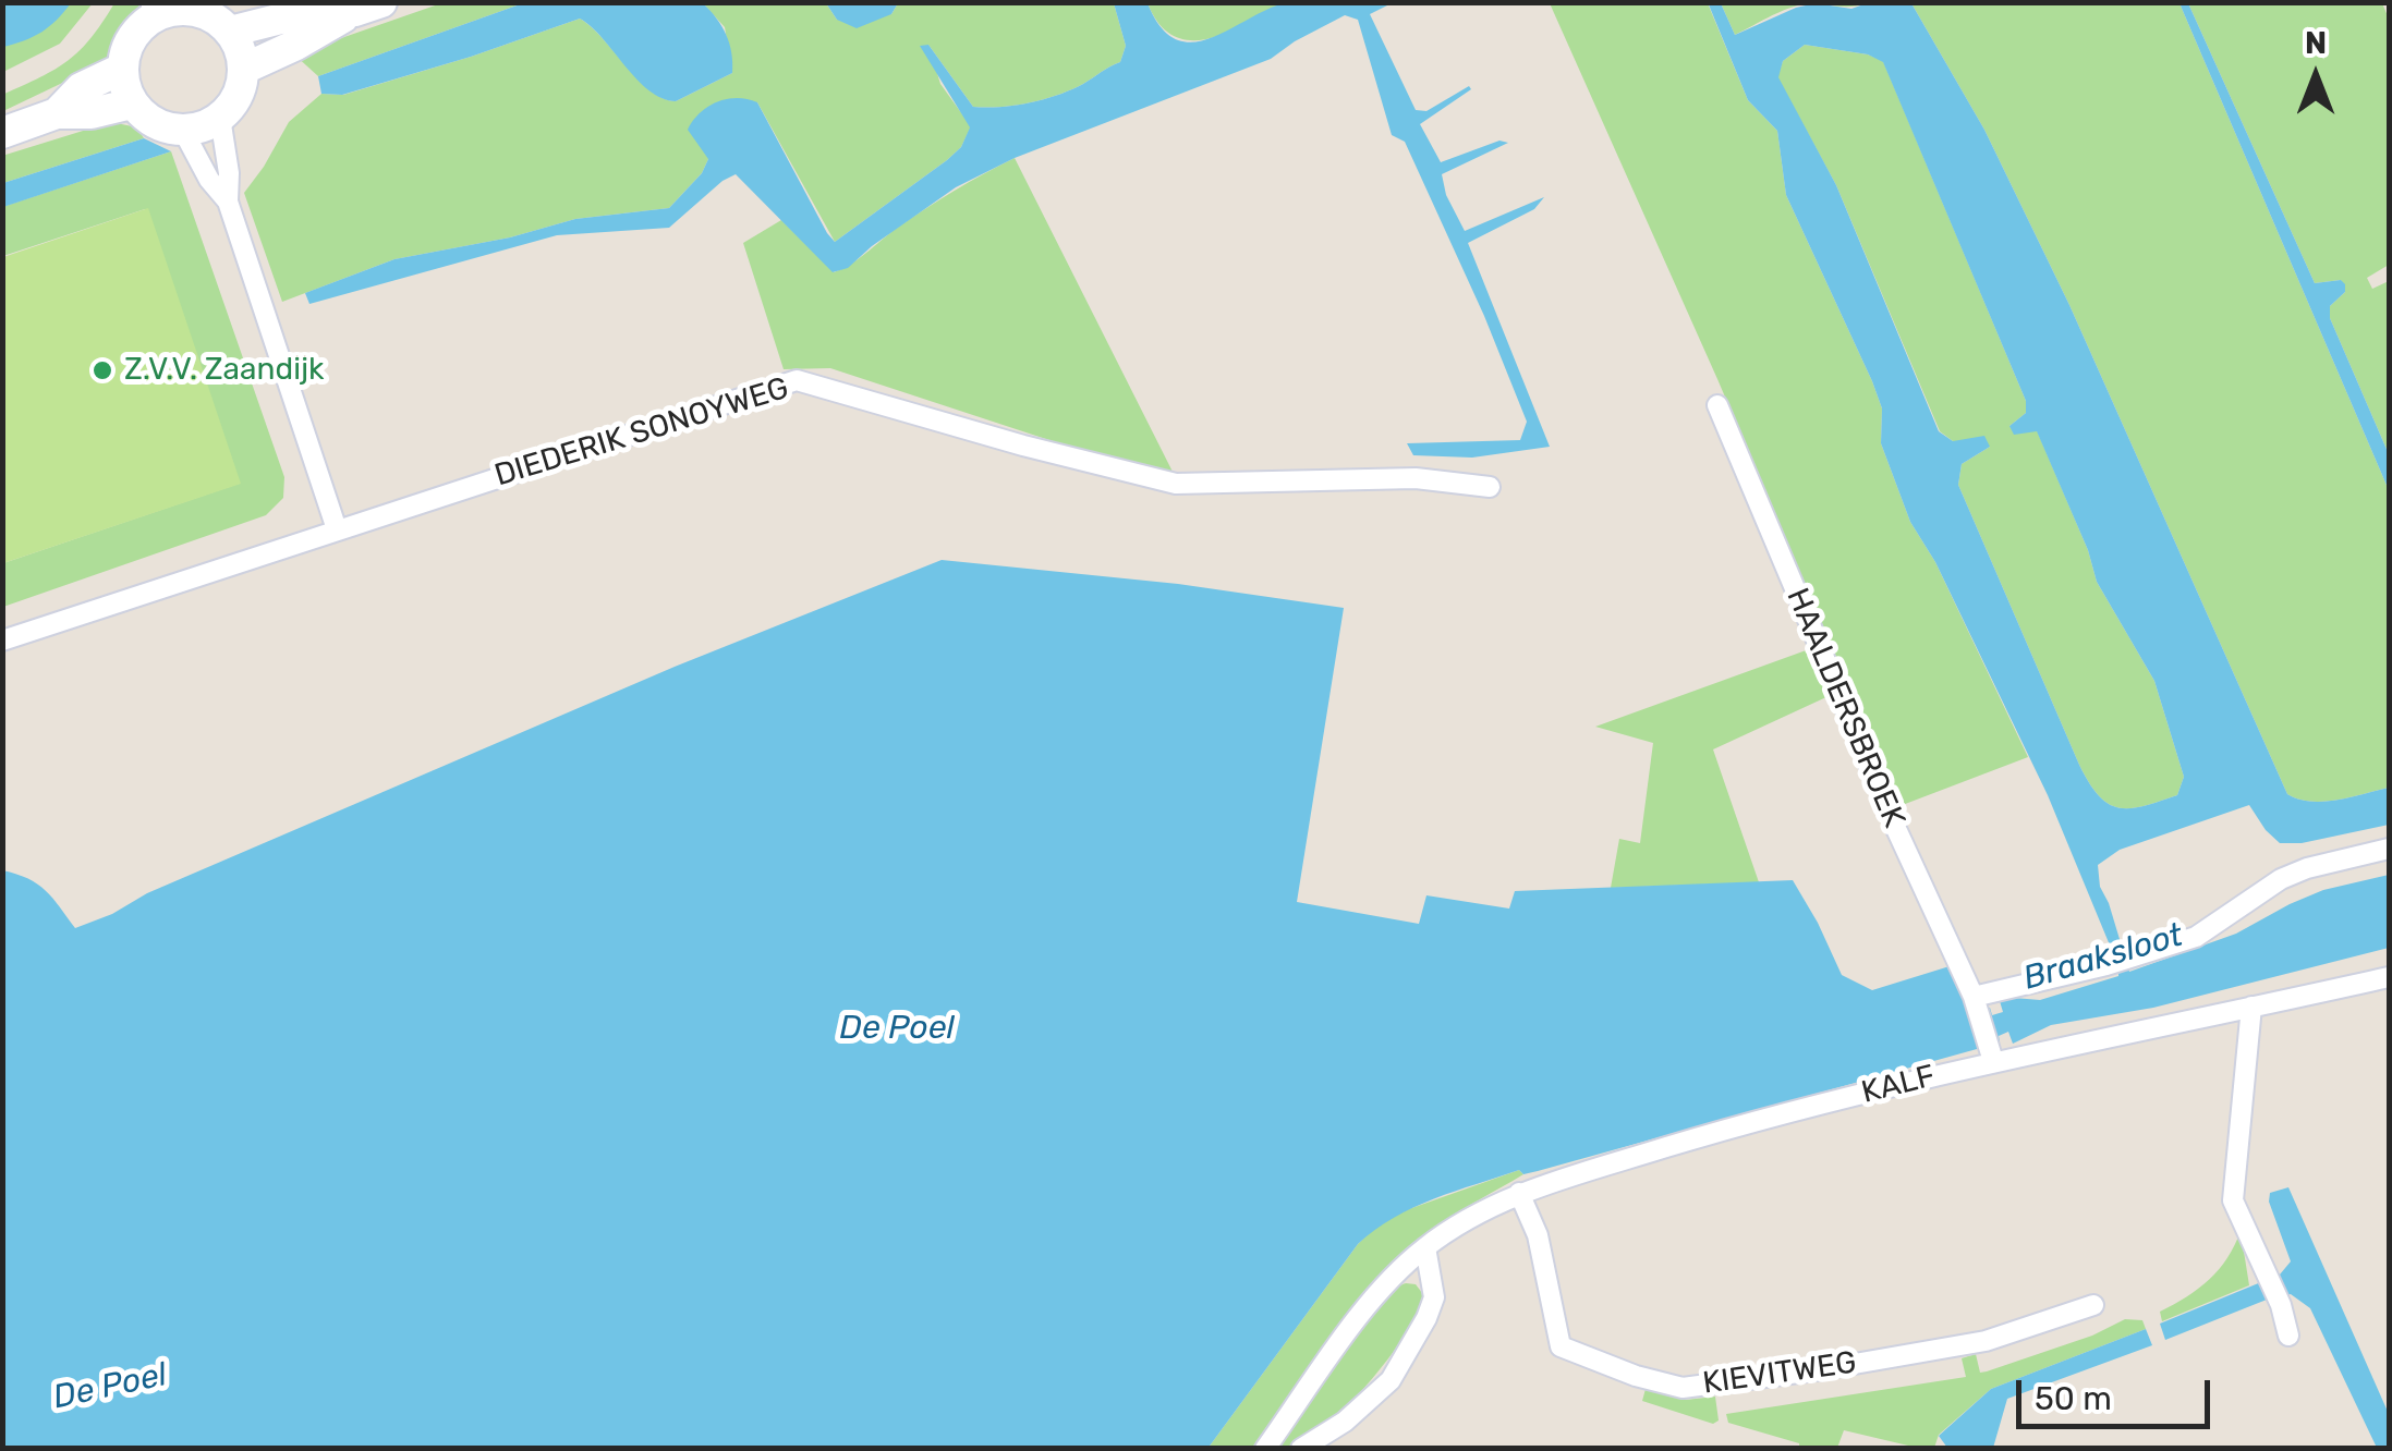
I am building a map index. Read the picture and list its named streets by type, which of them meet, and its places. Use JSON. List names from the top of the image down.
{
  "streets": {
    "street": [
      "DIEDERIK SONOYWEG",
      "HAALDERSBROEK",
      "KALF",
      "KIEVITWEG"
    ]
  },
  "crossings": [
    ["HAALDERSBROEK", "KALF"],
    ["KALF", "KIEVITWEG"]
  ],
  "water": ["Braaksloot", "De Poel"],
  "places": ["Z.V.V. Zaandijk"],
  "scale_bar": "50 m",
  "north": "top"
}
